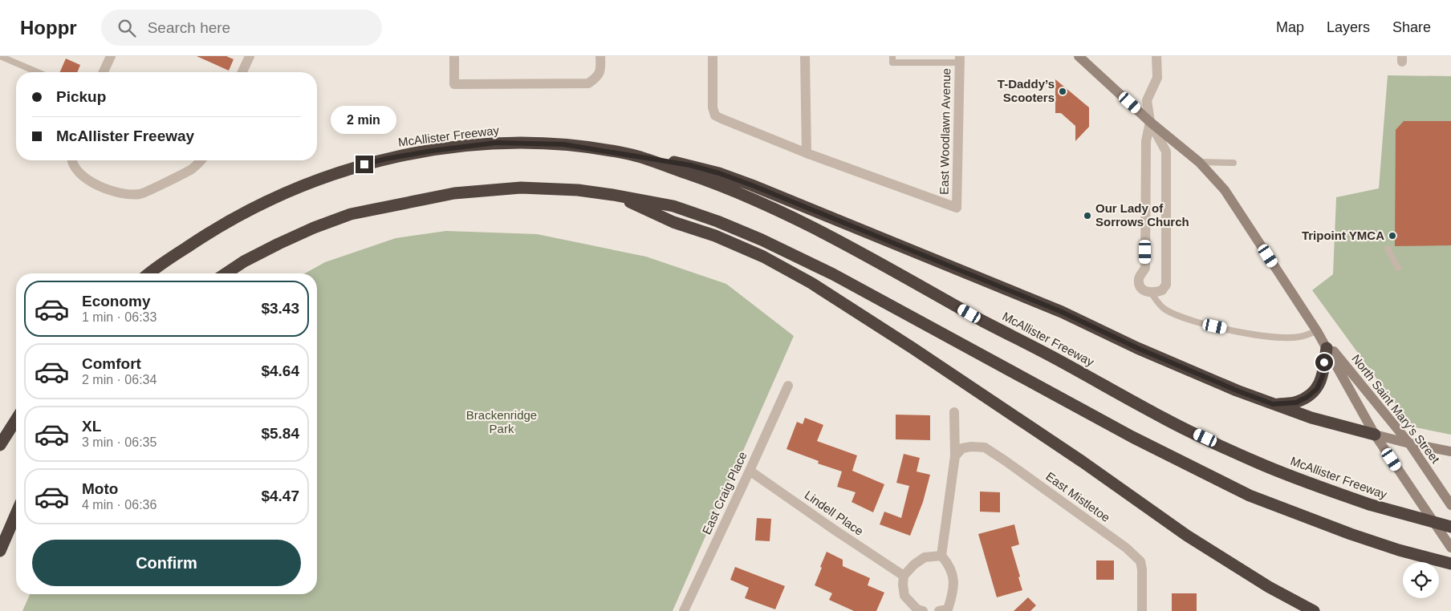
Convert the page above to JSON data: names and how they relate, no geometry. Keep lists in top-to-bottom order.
{
  "streets": {
    "highway": ["McAllister Freeway"],
    "main road": ["North Saint Mary's Street"],
    "street": [
      "East Woodlawn Avenue",
      "East Craig Place",
      "East Mistletoe",
      "Lindell Place"
    ]
  },
  "crossings": [
    ["East Craig Place", "Lindell Place"]
  ],
  "parks": ["Brackenridge Park"],
  "places": ["T-Daddy’s Scooters", "Our Lady of Sorrows Church", "Tripoint YMCA"],
  "page": {
    "header": "Hoppr",
    "search": "Search here",
    "nav": ["Map", "Layers", "Share"],
    "banner": ["Pickup", "McAllister Freeway"],
    "bubble": "2 min",
    "list": [
      {
        "name": "Economy",
        "note": "1 min · 06:33",
        "value": "$3.43"
      },
      {
        "name": "Comfort",
        "note": "2 min · 06:34",
        "value": "$4.64"
      },
      {
        "name": "XL",
        "note": "3 min · 06:35",
        "value": "$5.84"
      },
      {
        "name": "Moto",
        "note": "4 min · 06:36",
        "value": "$4.47"
      }
    ],
    "buttons": "Confirm"
  }
}
